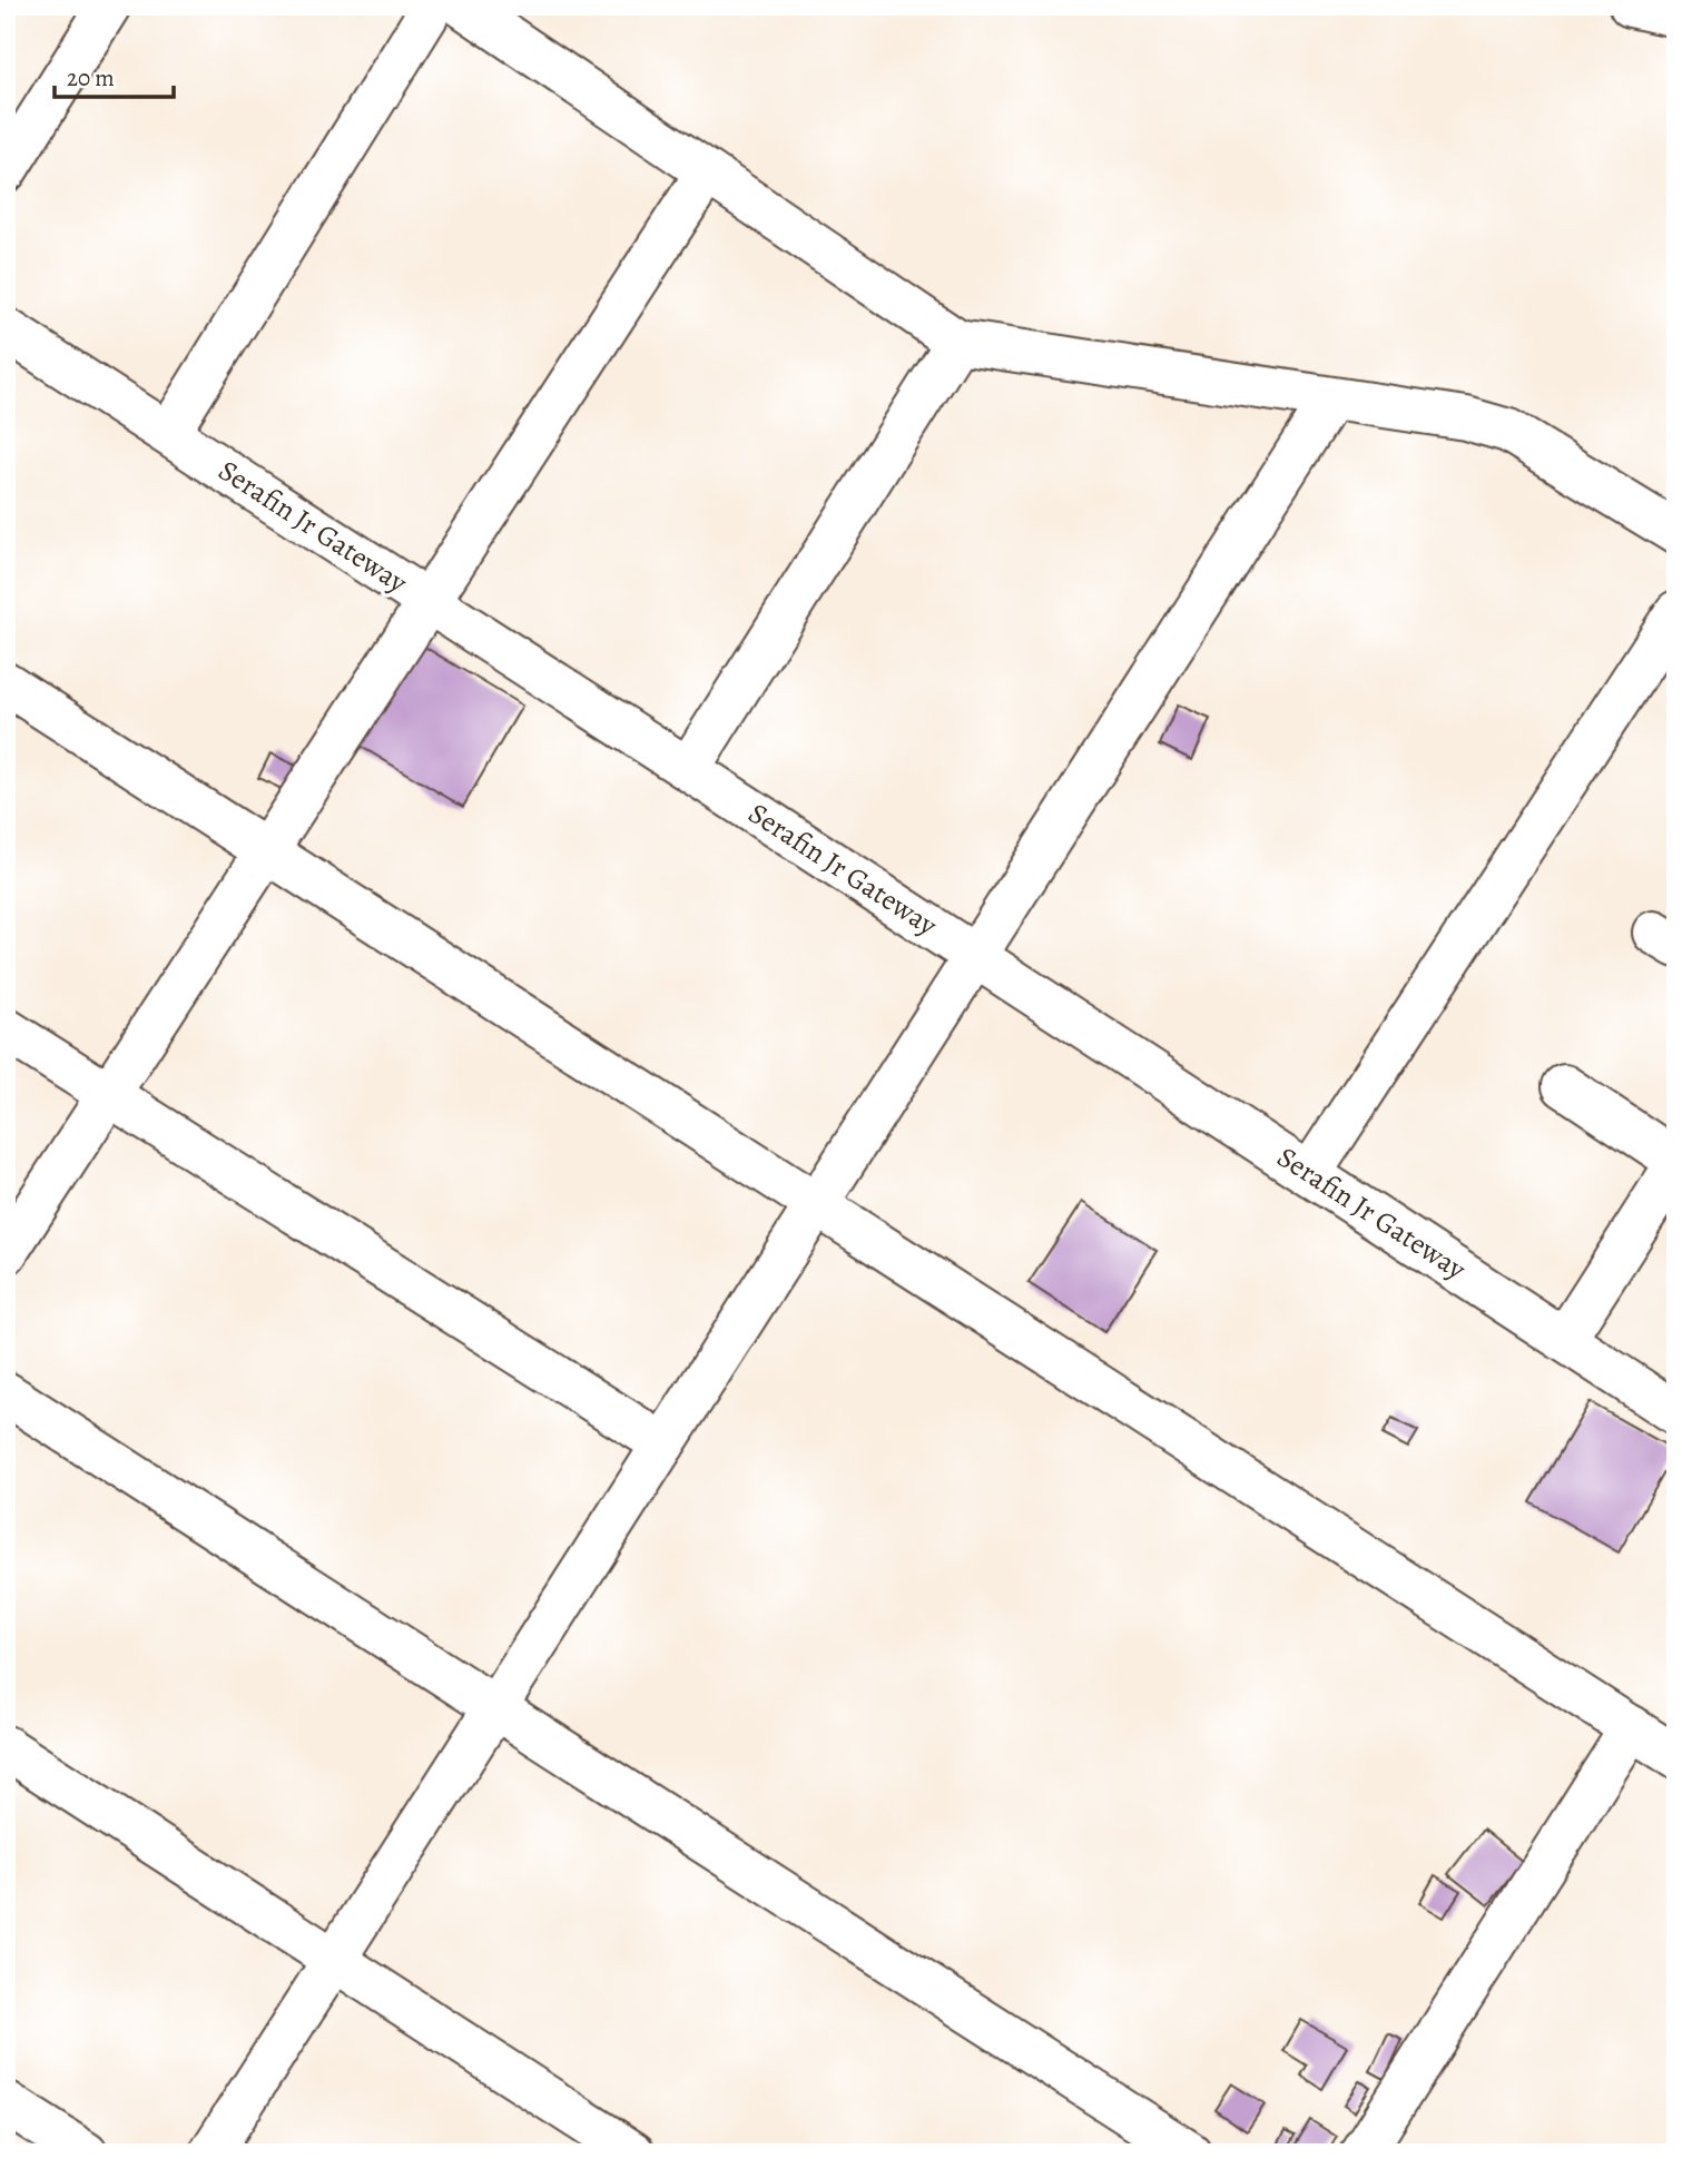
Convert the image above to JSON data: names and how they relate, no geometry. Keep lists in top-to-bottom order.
{
  "streets": {
    "street": ["Serafin Jr Gateway"]
  },
  "scale_bar": "20 m"
}
